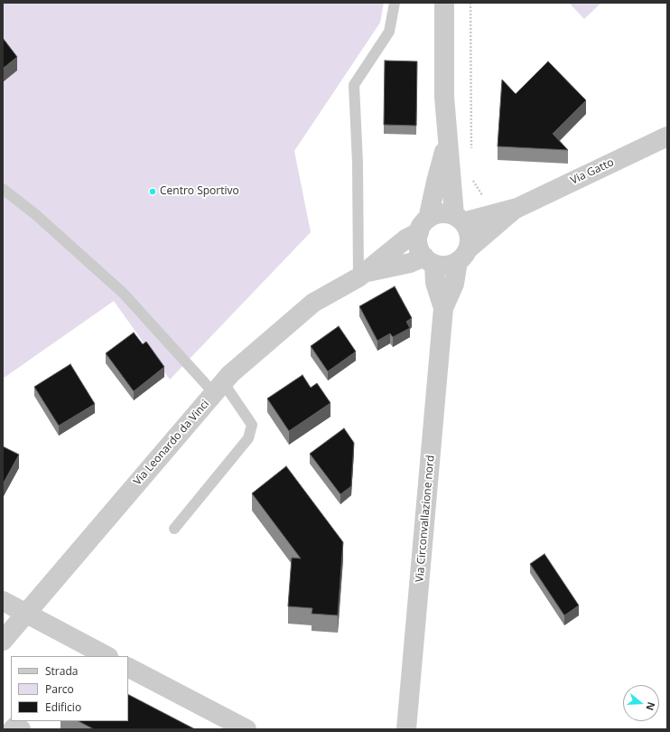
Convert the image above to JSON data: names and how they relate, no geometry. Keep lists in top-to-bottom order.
{
  "streets": {
    "street": ["Via Gatto", "Via Leonardo da Vinci", "Via Circonvallazione nord"]
  },
  "crossings": [
    ["Via Gatto", "Via Leonardo da Vinci"],
    ["Via Gatto", "Via Circonvallazione nord"],
    ["Via Leonardo da Vinci", "Via Circonvallazione nord"]
  ],
  "places": ["Centro Sportivo"],
  "legend": ["Strada", "Parco", "Edificio"],
  "north": "right"
}
